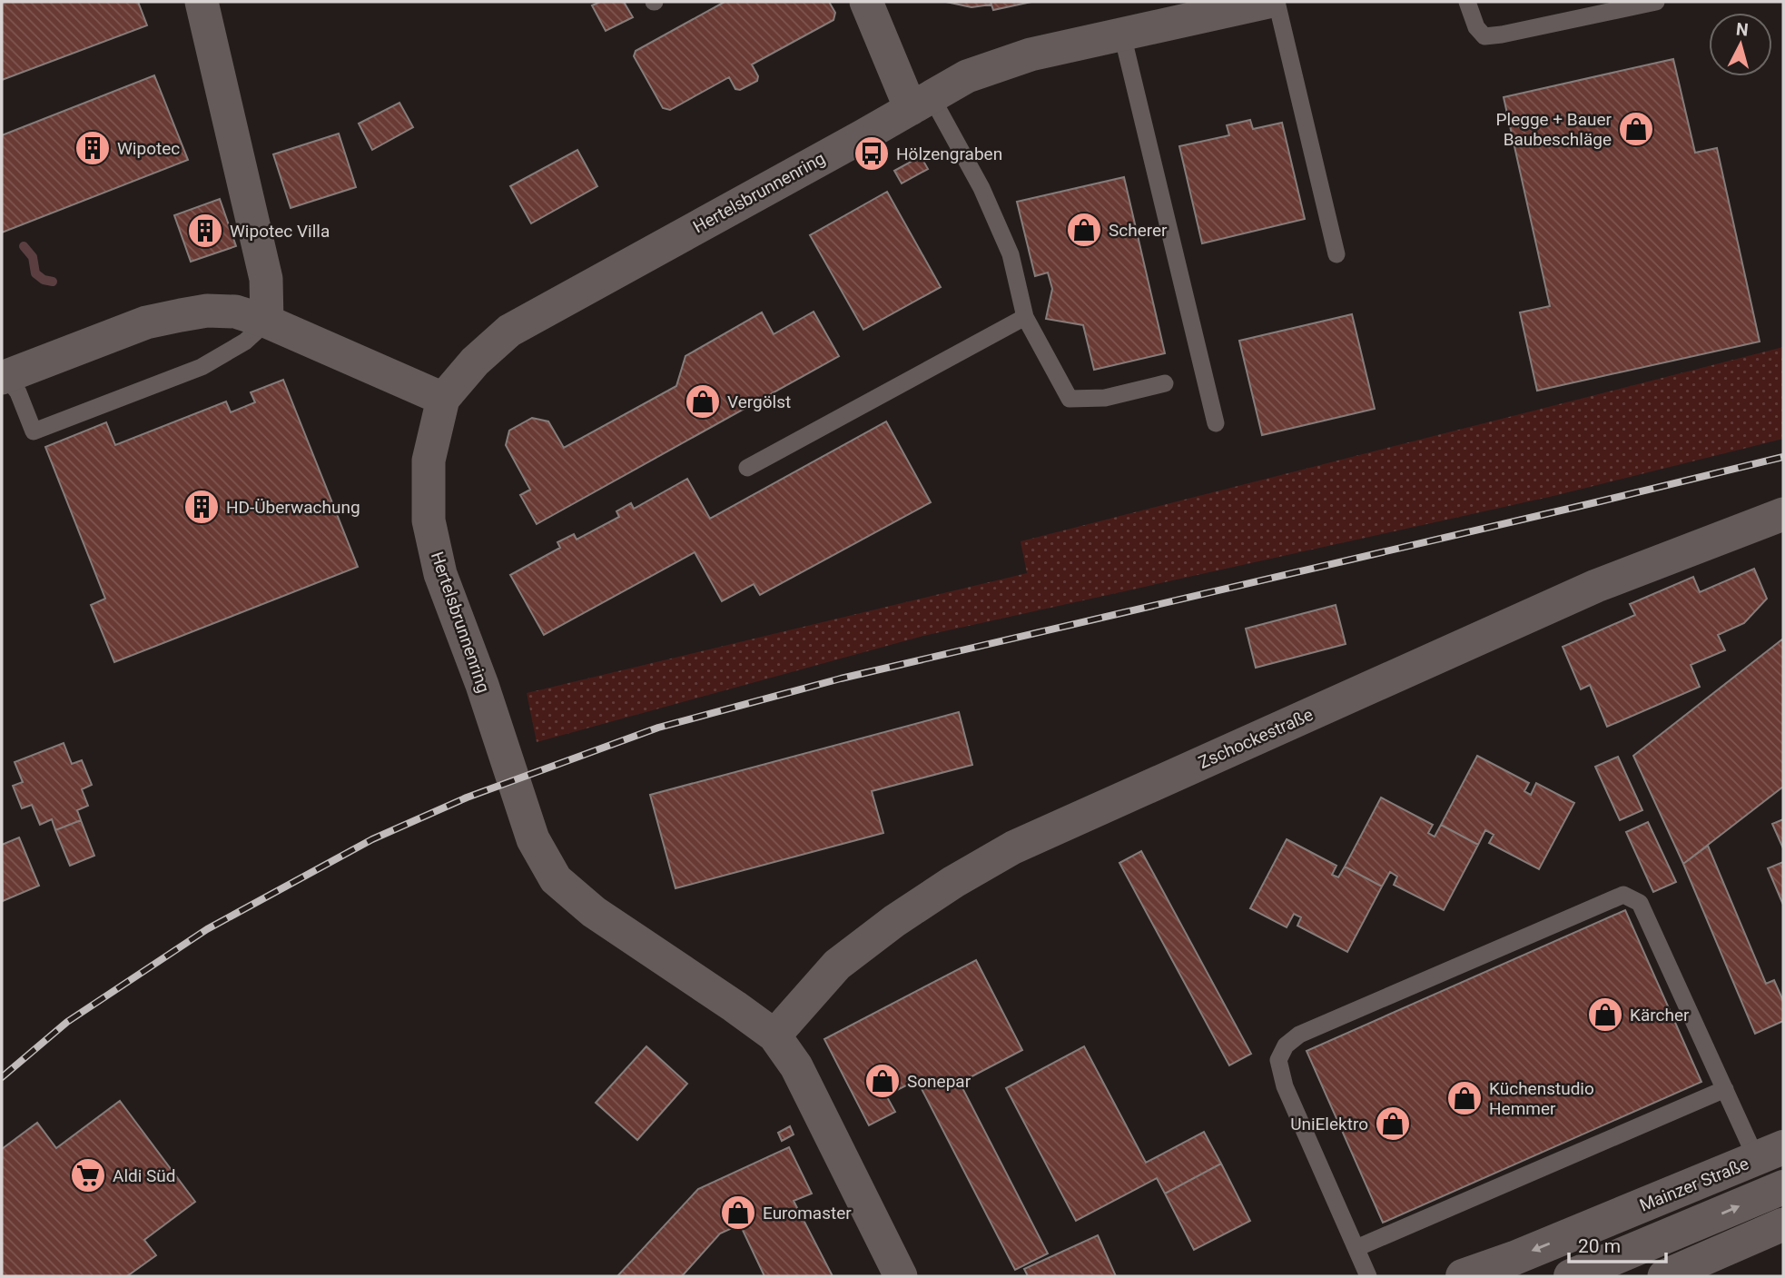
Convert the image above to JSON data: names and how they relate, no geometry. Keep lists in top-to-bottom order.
{
  "streets": {
    "main road": ["Mainzer Straße"],
    "street": ["Hertelsbrunnenring", "Zschockestraße"]
  },
  "crossings": [
    ["Hertelsbrunnenring", "Zschockestraße"]
  ],
  "places": {
    "shop": [
      "Plegge + Bauer Baubeschläge",
      "Scherer",
      "Vergölst",
      "Kärcher",
      "Sonepar",
      "Küchenstudio Hemmer",
      "UniElektro",
      "Euromaster"
    ],
    "building": ["Wipotec", "Wipotec Villa", "HD-Überwachung"],
    "bus stop": ["Hölzengraben"],
    "supermarket": ["Aldi Süd"]
  },
  "scale_bar": "20 m",
  "north": "top"
}
